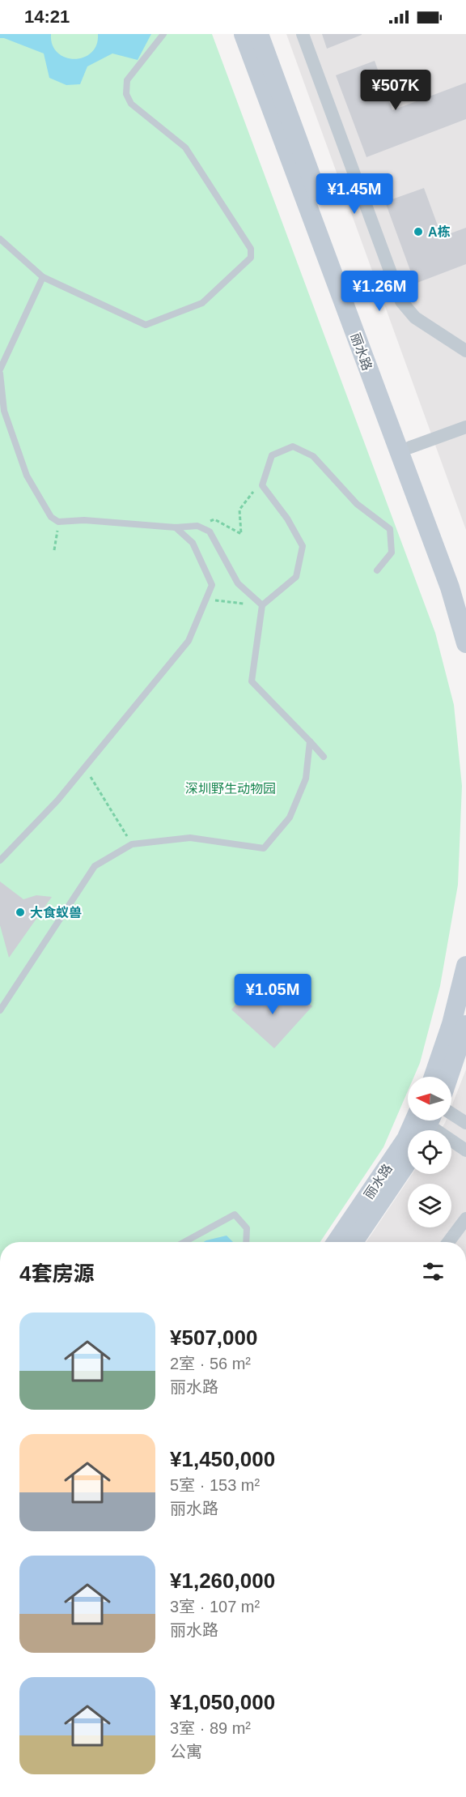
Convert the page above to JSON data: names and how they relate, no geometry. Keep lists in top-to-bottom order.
{
  "streets": {
    "main road": ["丽水路"]
  },
  "parks": ["深圳野生动物园"],
  "places": ["A栋", "大食蚁兽"],
  "north": "left",
  "page": {
    "status": "14:21",
    "price": [
      "¥507K",
      "¥1.45M",
      "¥1.26M",
      "¥1.05M"
    ],
    "heading": "4套房源",
    "list": [
      {
        "name": "¥507,000",
        "note": "2室 · 56 m² · 丽水路"
      },
      {
        "name": "¥1,450,000",
        "note": "5室 · 153 m² · 丽水路"
      },
      {
        "name": "¥1,260,000",
        "note": "3室 · 107 m² · 丽水路"
      },
      {
        "name": "¥1,050,000",
        "note": "3室 · 89 m² · 公寓"
      }
    ]
  }
}
